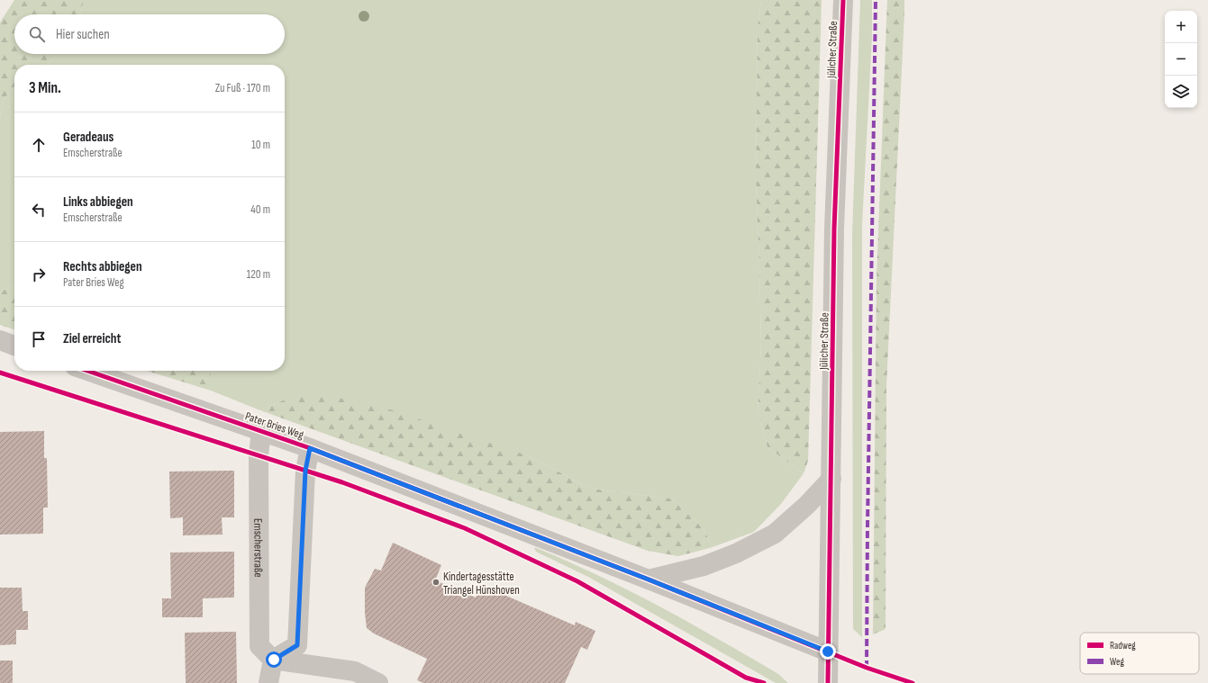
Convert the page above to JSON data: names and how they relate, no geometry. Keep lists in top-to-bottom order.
{
  "streets": {
    "street": ["Jülicher Straße", "Pater Bries Weg", "Emscherstraße"]
  },
  "crossings": [
    ["Jülicher Straße", "Pater Bries Weg"],
    ["Pater Bries Weg", "Emscherstraße"]
  ],
  "places": ["Kindertagesstätte Triangel Hünshoven"],
  "legend": ["Radweg", "Weg"],
  "page": {
    "map_buttons": ["+", "−"],
    "search": "Hier suchen",
    "heading": ["3 Min.", "Zu Fuß · 170 m"],
    "list": [
      ["Geradeaus", "Emscherstraße", "10 m"],
      ["Links abbiegen", "Emscherstraße", "40 m"],
      ["Rechts abbiegen", "Pater Bries Weg", "120 m"],
      "Ziel erreicht"
    ]
  }
}
